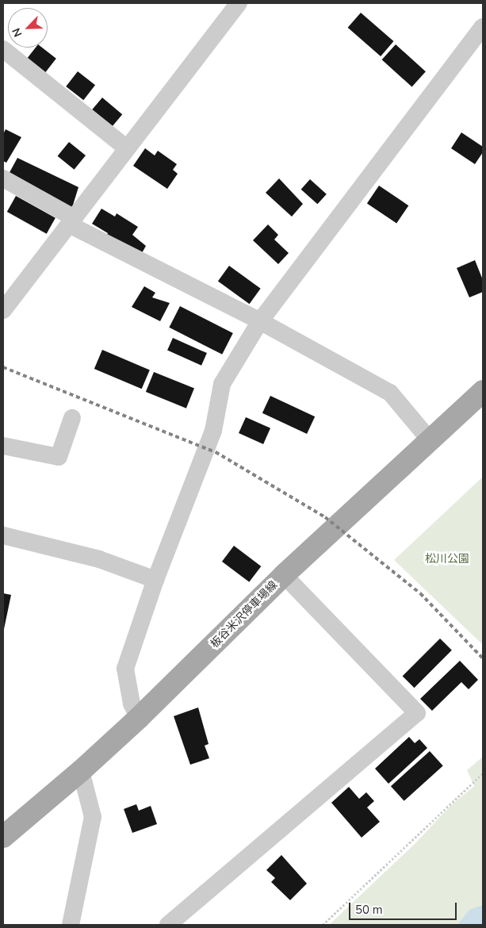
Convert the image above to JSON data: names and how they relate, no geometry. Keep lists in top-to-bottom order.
{
  "streets": {
    "main road": ["板谷米沢停車場線"]
  },
  "parks": ["松川公園"],
  "scale_bar": "50 m",
  "north": "bottom left"
}
